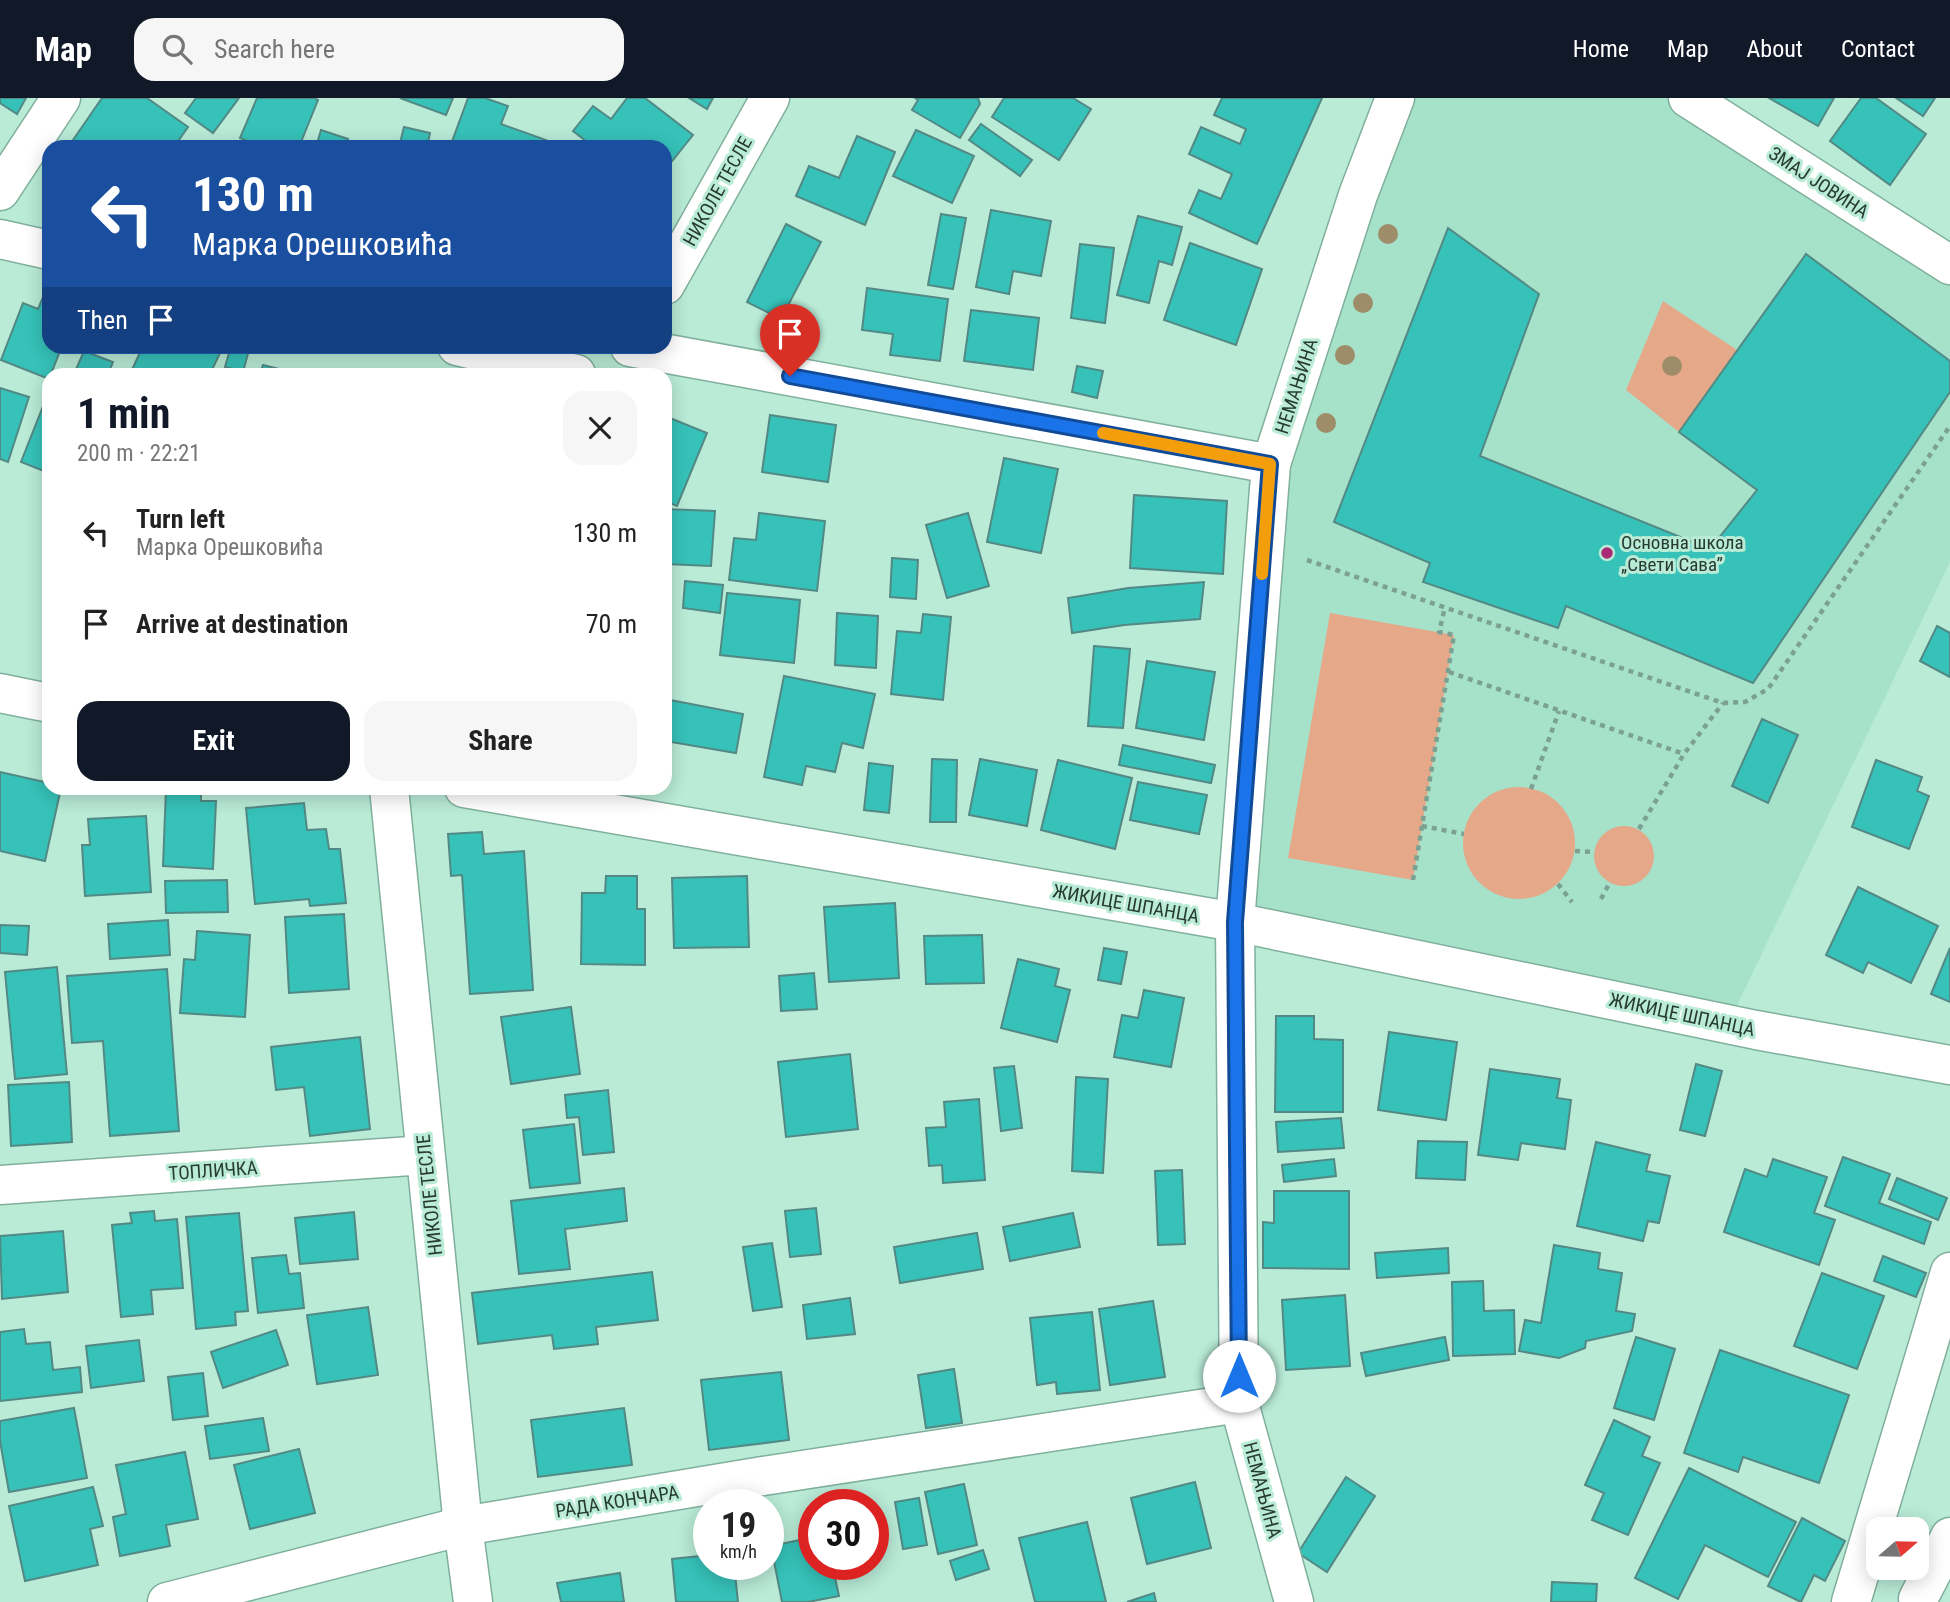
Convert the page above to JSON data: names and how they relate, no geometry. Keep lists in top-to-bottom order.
{
  "streets": {
    "street": [
      "ЗМАЈ ЈОВИНА",
      "НИКОЛЕ ТЕСЛЕ",
      "НЕМАЊИНА",
      "ЖИКИЦЕ ШПАНЦА",
      "ТОПЛИЧКА",
      "РАДА КОНЧАРА"
    ]
  },
  "crossings": [
    ["НИКОЛЕ ТЕСЛЕ", "ТОПЛИЧКА"],
    ["НИКОЛЕ ТЕСЛЕ", "РАДА КОНЧАРА"],
    ["НЕМАЊИНА", "ЖИКИЦЕ ШПАНЦА"],
    ["НЕМАЊИНА", "РАДА КОНЧАРА"]
  ],
  "places": ["Основна школа „Свети Сава”"],
  "north": "right",
  "page": {
    "header": "Map",
    "search": "Search here",
    "nav": [
      "Home",
      "Map",
      "About",
      "Contact"
    ],
    "turn": ["130 m", "Марка Орешковића"],
    "then": "Then",
    "heading": ["1 min", "200 m · 22:21"],
    "list": [
      {
        "name": "Turn left",
        "note": "Марка Орешковића",
        "value": "130 m"
      },
      {
        "name": "Arrive at destination",
        "value": "70 m"
      }
    ],
    "buttons": ["Exit", "Share"],
    "speed": "19 km/h",
    "limit": "30"
  }
}
